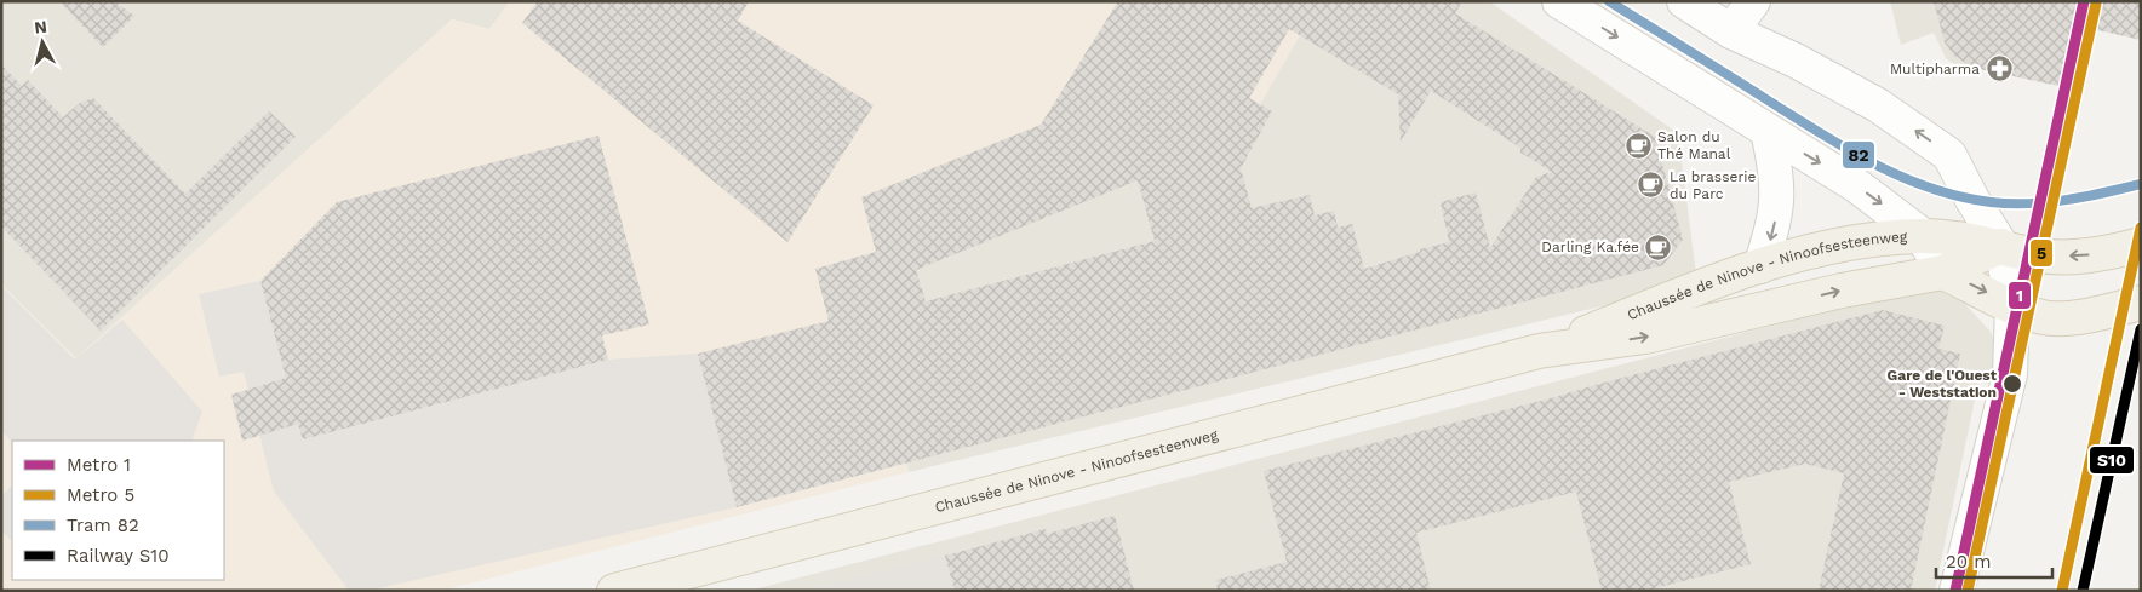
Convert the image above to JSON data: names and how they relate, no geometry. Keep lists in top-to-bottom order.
{
  "streets": {
    "main road": ["Chaussée de Ninove - Ninoofsesteenweg"]
  },
  "places": {
    "pharmacy": ["Multipharma"],
    "cafe": ["Salon du Thé Manal", "La brasserie du Parc", "Darling Ka.fée"],
    "other": ["Gare de l'Ouest - Weststation"]
  },
  "lines": [
    "metro line 1",
    "tram line 82",
    "metro line 5",
    "rail line S10"
  ],
  "legend": [
    "Metro 1",
    "Metro 5",
    "Tram 82",
    "Railway S10"
  ],
  "scale_bar": "20 m",
  "north": "top"
}
